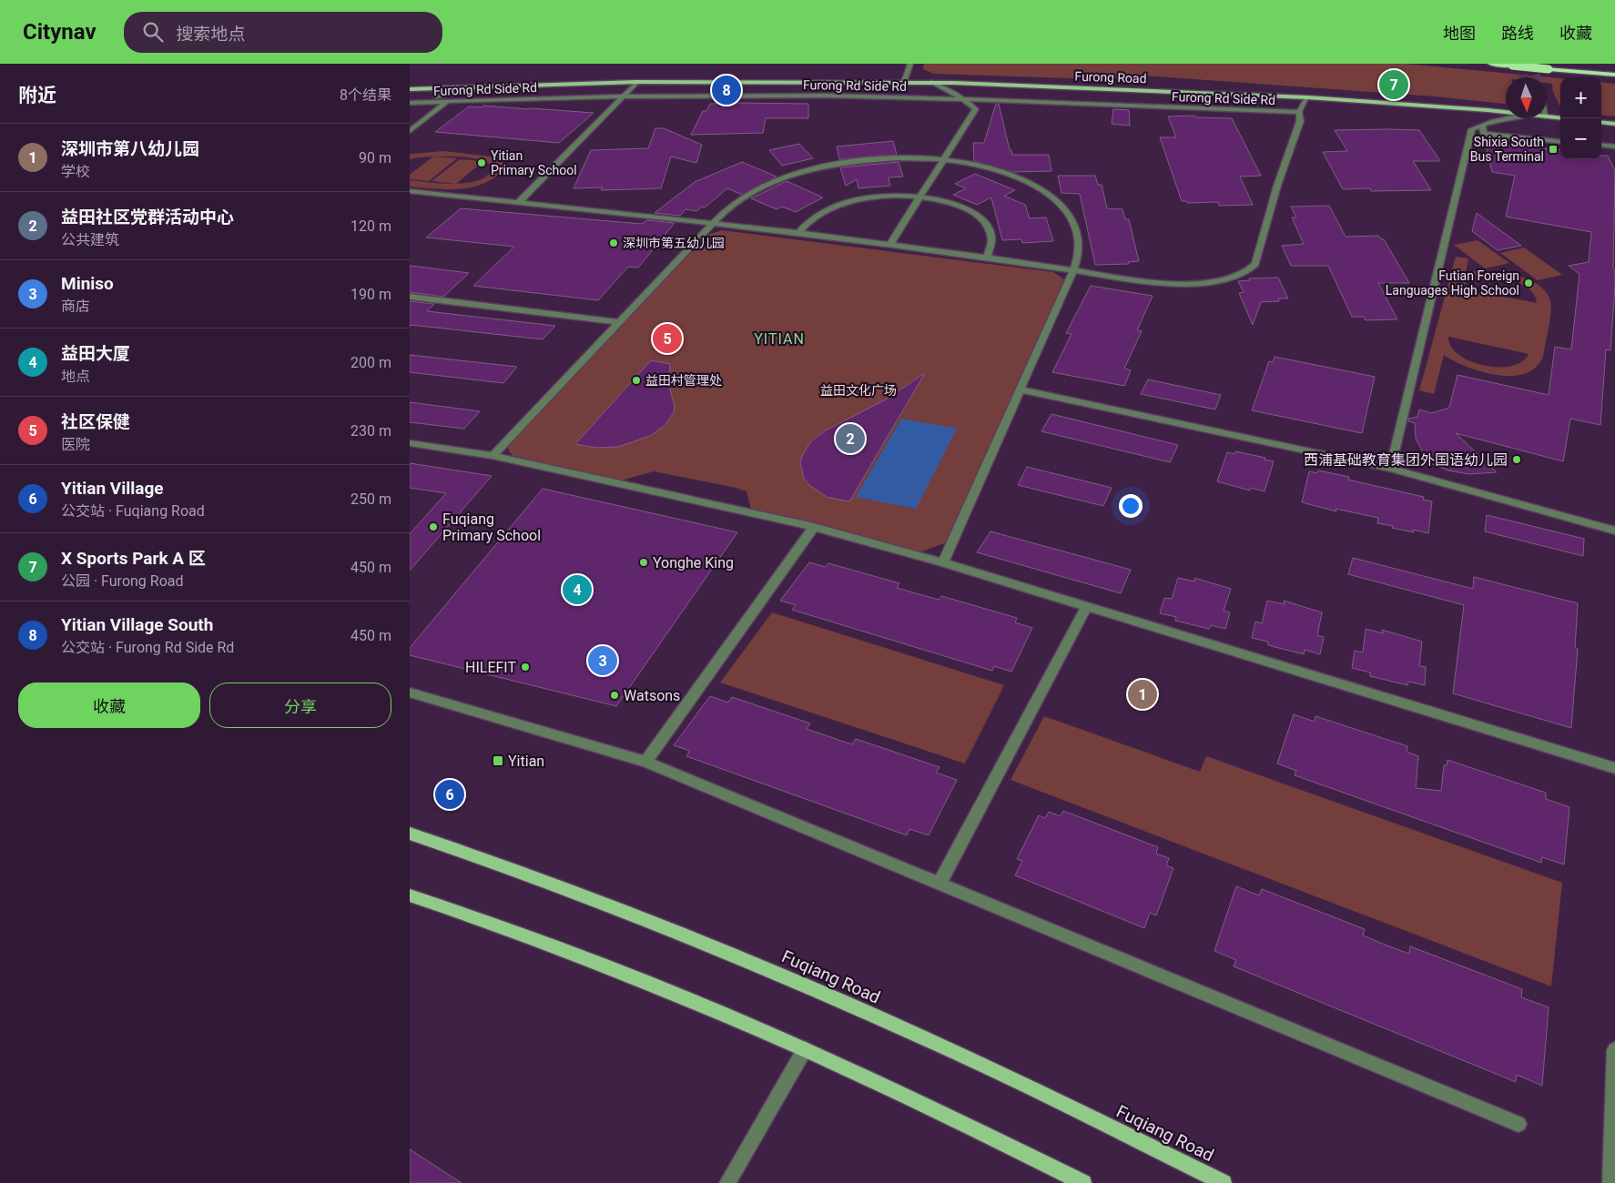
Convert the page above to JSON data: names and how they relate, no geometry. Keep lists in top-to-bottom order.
{
  "streets": {
    "main road": ["Furong Road", "Fuqiang Road"],
    "street": ["Furong Rd Side Rd"]
  },
  "districts": ["YITIAN"],
  "parks": ["益田文化广场"],
  "places": {
    "transit": ["Shixia South Bus Terminal", "Yitian"],
    "other": [
      "Yitian Primary School",
      "深圳市第五幼儿园",
      "Futian Foreign Languages High School",
      "益田村管理处",
      "西浦基础教育集团外国语幼儿园",
      "Fuqiang Primary School",
      "Yonghe King",
      "HILEFIT",
      "Watsons"
    ]
  },
  "north": "bottom",
  "page": {
    "header": "Citynav",
    "search": "搜索地点",
    "nav": ["地图", "路线", "收藏"],
    "heading": ["附近", "8个结果"],
    "pins": [
      "7",
      "8",
      "5",
      "2",
      "4",
      "3",
      "1",
      "6"
    ],
    "map_buttons": ["+", "−"],
    "list": [
      {
        "mark": "1",
        "name": "深圳市第八幼儿园",
        "note": "学校",
        "value": "90 m"
      },
      {
        "mark": "2",
        "name": "益田社区党群活动中心",
        "note": "公共建筑",
        "value": "120 m"
      },
      {
        "mark": "3",
        "name": "Miniso",
        "note": "商店",
        "value": "190 m"
      },
      {
        "mark": "4",
        "name": "益田大厦",
        "note": "地点",
        "value": "200 m"
      },
      {
        "mark": "5",
        "name": "社区保健",
        "note": "医院",
        "value": "230 m"
      },
      {
        "mark": "6",
        "name": "Yitian Village",
        "note": "公交站 · Fuqiang Road",
        "value": "250 m"
      },
      {
        "mark": "7",
        "name": "X Sports Park A 区",
        "note": "公园 · Furong Road",
        "value": "450 m"
      },
      {
        "mark": "8",
        "name": "Yitian Village South",
        "note": "公交站 · Furong Rd Side Rd",
        "value": "450 m"
      }
    ],
    "buttons": ["收藏", "分享"]
  }
}
